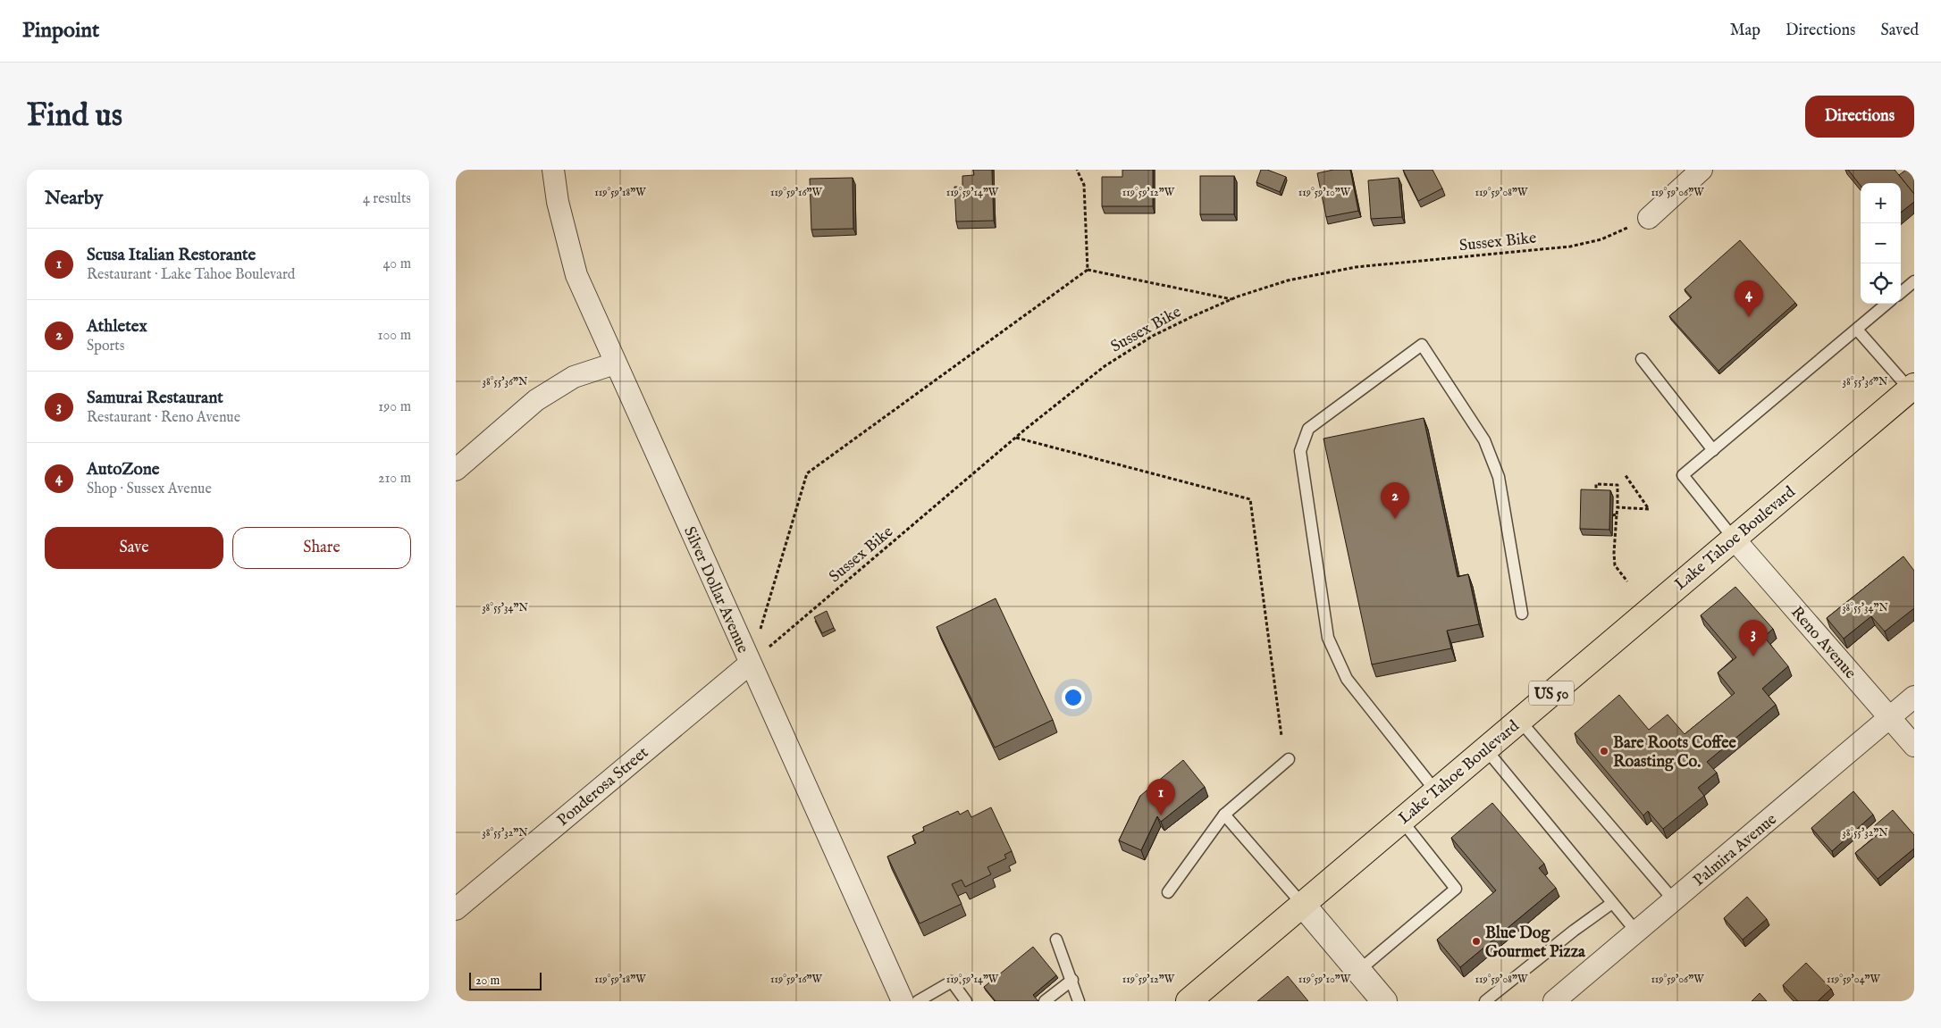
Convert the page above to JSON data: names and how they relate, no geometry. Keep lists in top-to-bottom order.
{
  "streets": {
    "highway": ["Lake Tahoe Boulevard", "US 50"],
    "street": [
      "Silver Dollar Avenue",
      "Reno Avenue",
      "Ponderosa Street",
      "Palmira Avenue"
    ],
    "path": ["Sussex Bike"]
  },
  "crossings": [
    ["Sussex Bike", "Silver Dollar Avenue"],
    ["Sussex Bike", "Ponderosa Street"],
    ["Lake Tahoe Boulevard", "Reno Avenue"],
    ["Silver Dollar Avenue", "Ponderosa Street"],
    ["Reno Avenue", "Palmira Avenue"]
  ],
  "places": ["Bare Roots Coffee Roasting Co.", "Blue Dog Gourmet Pizza"],
  "scale_bar": "20 m",
  "page": {
    "header": "Pinpoint",
    "nav": ["Map", "Directions", "Saved"],
    "buttons": [
      "Directions",
      ["Save", "Share"]
    ],
    "title": "Find us",
    "heading": ["Nearby", "4 results"],
    "map_buttons": ["+", "−"],
    "list": [
      {
        "mark": "1",
        "name": "Scusa Italian Restorante",
        "note": "Restaurant · Lake Tahoe Boulevard",
        "value": "40 m"
      },
      {
        "mark": "2",
        "name": "Athletex",
        "note": "Sports",
        "value": "100 m"
      },
      {
        "mark": "3",
        "name": "Samurai Restaurant",
        "note": "Restaurant · Reno Avenue",
        "value": "190 m"
      },
      {
        "mark": "4",
        "name": "AutoZone",
        "note": "Shop · Sussex Avenue",
        "value": "210 m"
      }
    ],
    "pins": [
      "4",
      "2",
      "3",
      "1"
    ],
    "scale": "20 m"
  },
  "coordinates": [
    "119°59'18\"W",
    "119°59'16\"W",
    "119°59'14\"W",
    "119°59'12\"W",
    "119°59'10\"W",
    "119°59'08\"W",
    "119°59'06\"W",
    "38°55'36\"N",
    "38°55'34\"N",
    "38°55'32\"N",
    "119°59'04\"W"
  ]
}
